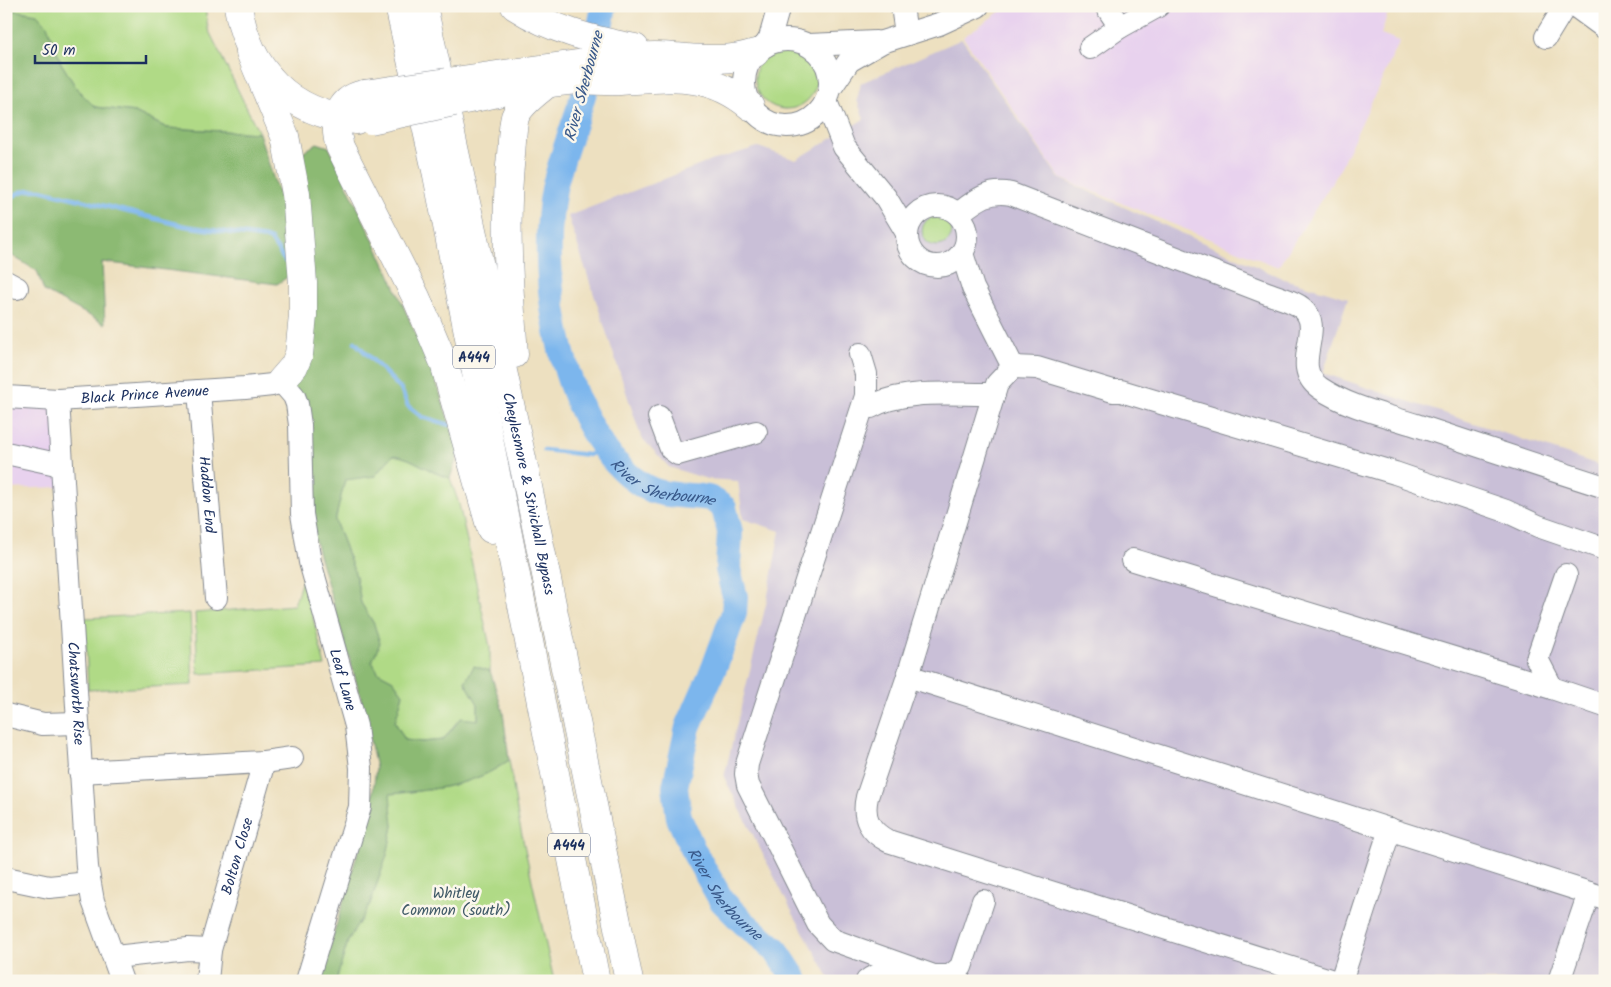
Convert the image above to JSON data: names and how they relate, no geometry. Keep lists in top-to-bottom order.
{
  "streets": {
    "highway": ["A444", "Cheylesmore & Stivichall Bypass"],
    "street": [
      "Black Prince Avenue",
      "Haddon End",
      "Leaf Lane",
      "Chatsworth Rise",
      "Bolton Close"
    ]
  },
  "crossings": [
    ["Black Prince Avenue", "Haddon End"],
    ["Black Prince Avenue", "Leaf Lane"],
    ["Black Prince Avenue", "Chatsworth Rise"]
  ],
  "water": ["River Sherbourne"],
  "parks": ["Whitley Common (south)"],
  "scale_bar": "50 m"
}
